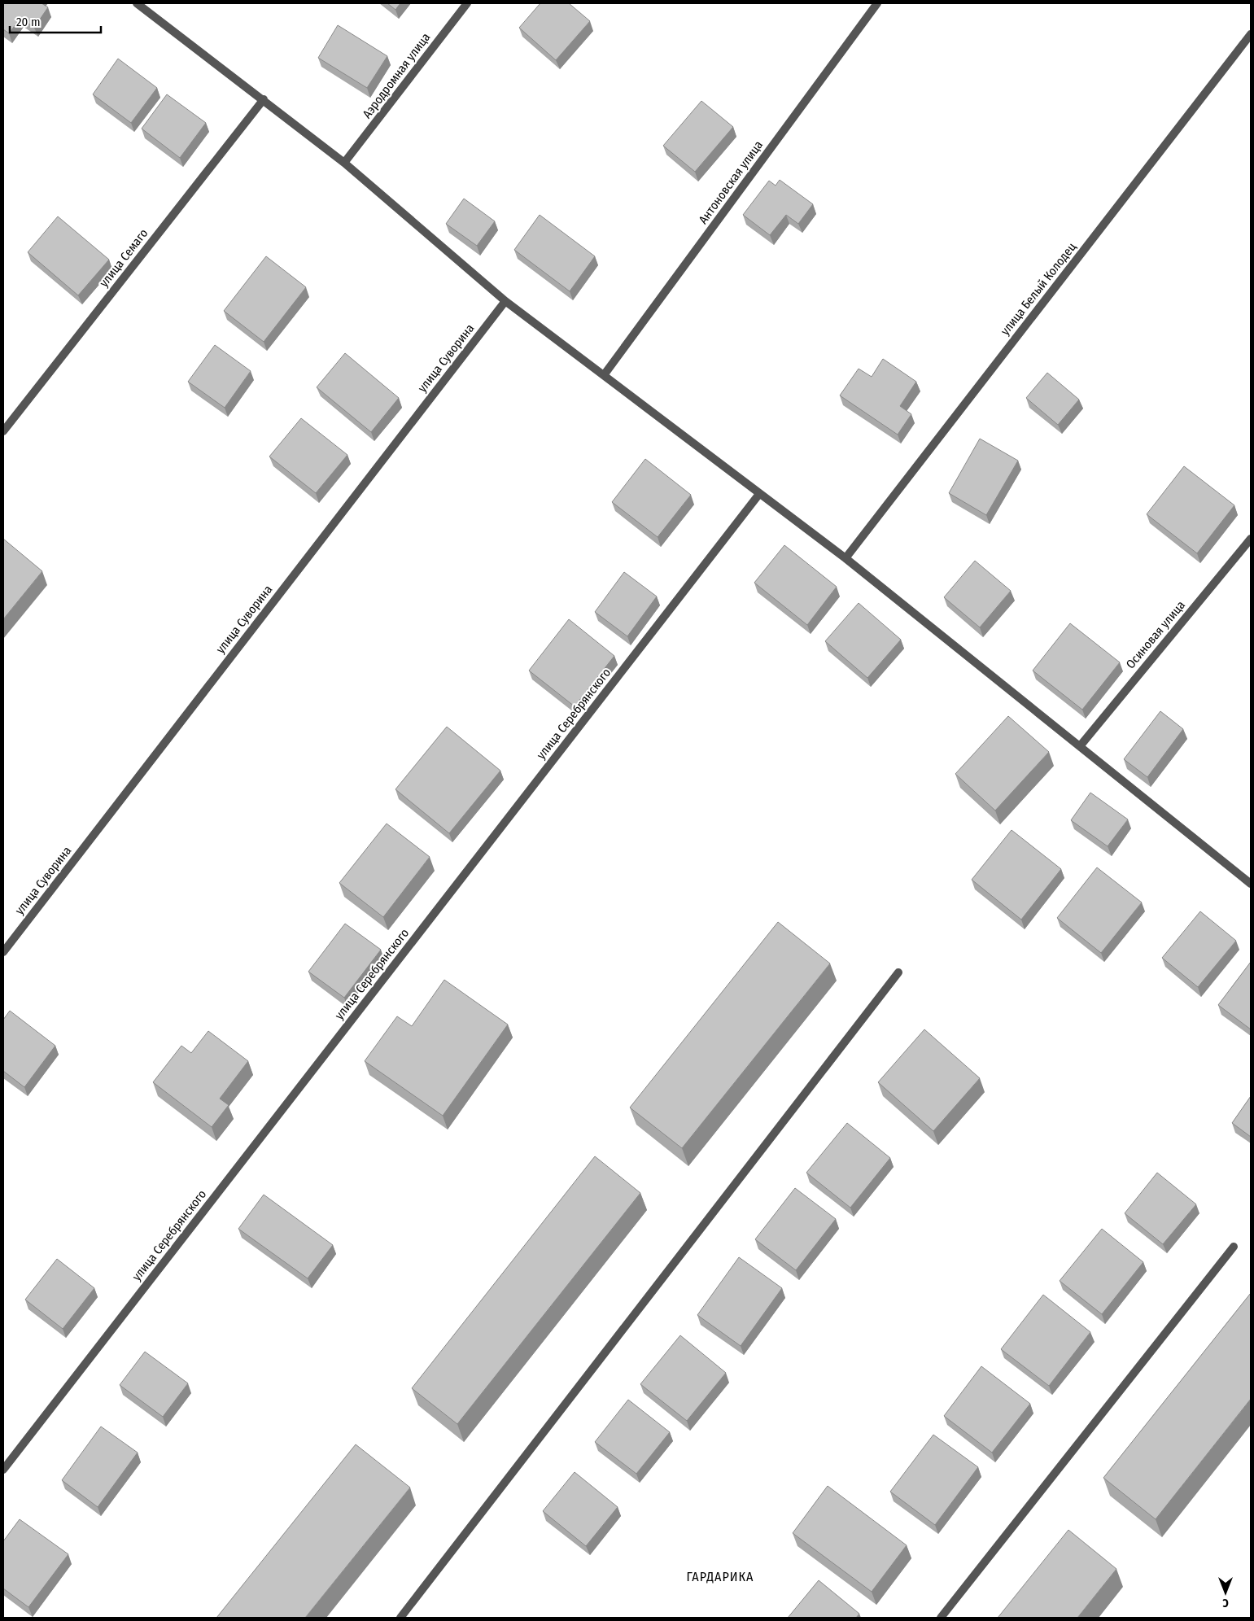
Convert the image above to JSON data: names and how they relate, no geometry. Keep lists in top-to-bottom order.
{
  "streets": {
    "street": [
      "Аэродромная улица",
      "Антоновская улица",
      "улица Семаго",
      "улица Белый Колодец",
      "улица Суворина",
      "Осиновая улица",
      "улица Серебрянского"
    ]
  },
  "districts": ["ГАРДАРИКА"],
  "scale_bar": "20 m",
  "north": "bottom"
}
